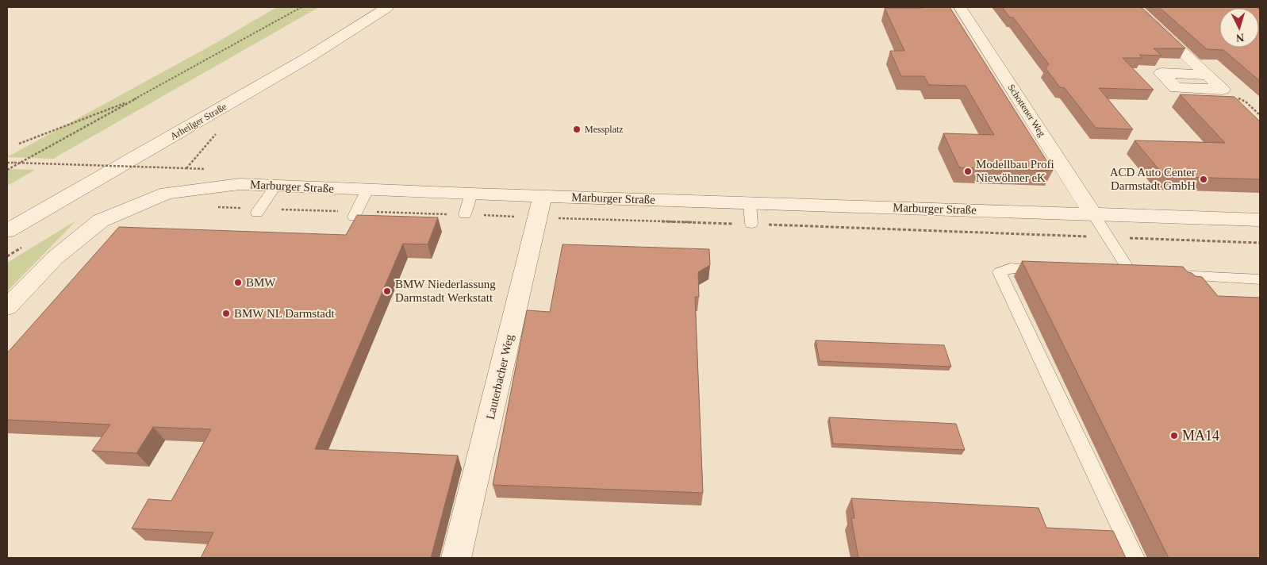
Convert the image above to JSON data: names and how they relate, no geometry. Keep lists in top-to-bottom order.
{
  "streets": {
    "street": [
      "Schottener Weg",
      "Arheilger Straße",
      "Marburger Straße",
      "Lauterbacher Weg"
    ]
  },
  "crossings": [
    ["Schottener Weg", "Marburger Straße"],
    ["Marburger Straße", "Lauterbacher Weg"]
  ],
  "places": [
    "Messplatz",
    "Modellbau Profi Niewöhner eK",
    "ACD Auto Center Darmstadt GmbH",
    "BMW",
    "BMW Niederlassung Darmstadt Werkstatt",
    "BMW NL Darmstadt",
    "MA14"
  ],
  "north": "bottom"
}
